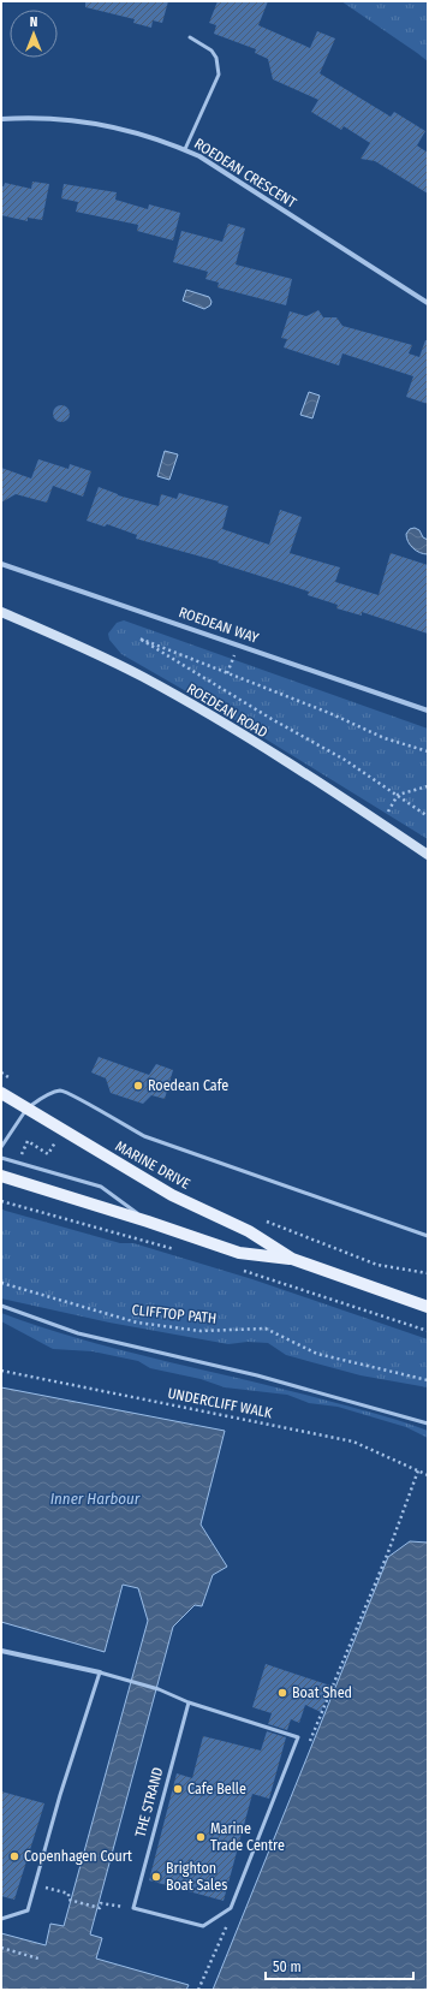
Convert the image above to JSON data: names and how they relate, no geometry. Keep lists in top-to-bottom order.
{
  "streets": {
    "main road": ["ROEDEAN ROAD", "MARINE DRIVE"],
    "street": ["ROEDEAN CRESCENT", "ROEDEAN WAY"],
    "lane": ["THE STRAND"],
    "path": ["CLIFFTOP PATH", "UNDERCLIFF WALK"]
  },
  "water": ["Inner Harbour"],
  "places": [
    "Roedean Cafe",
    "Boat Shed",
    "Cafe Belle",
    "Marine Trade Centre",
    "Copenhagen Court",
    "Brighton Boat Sales"
  ],
  "scale_bar": "50 m",
  "north": "top"
}
